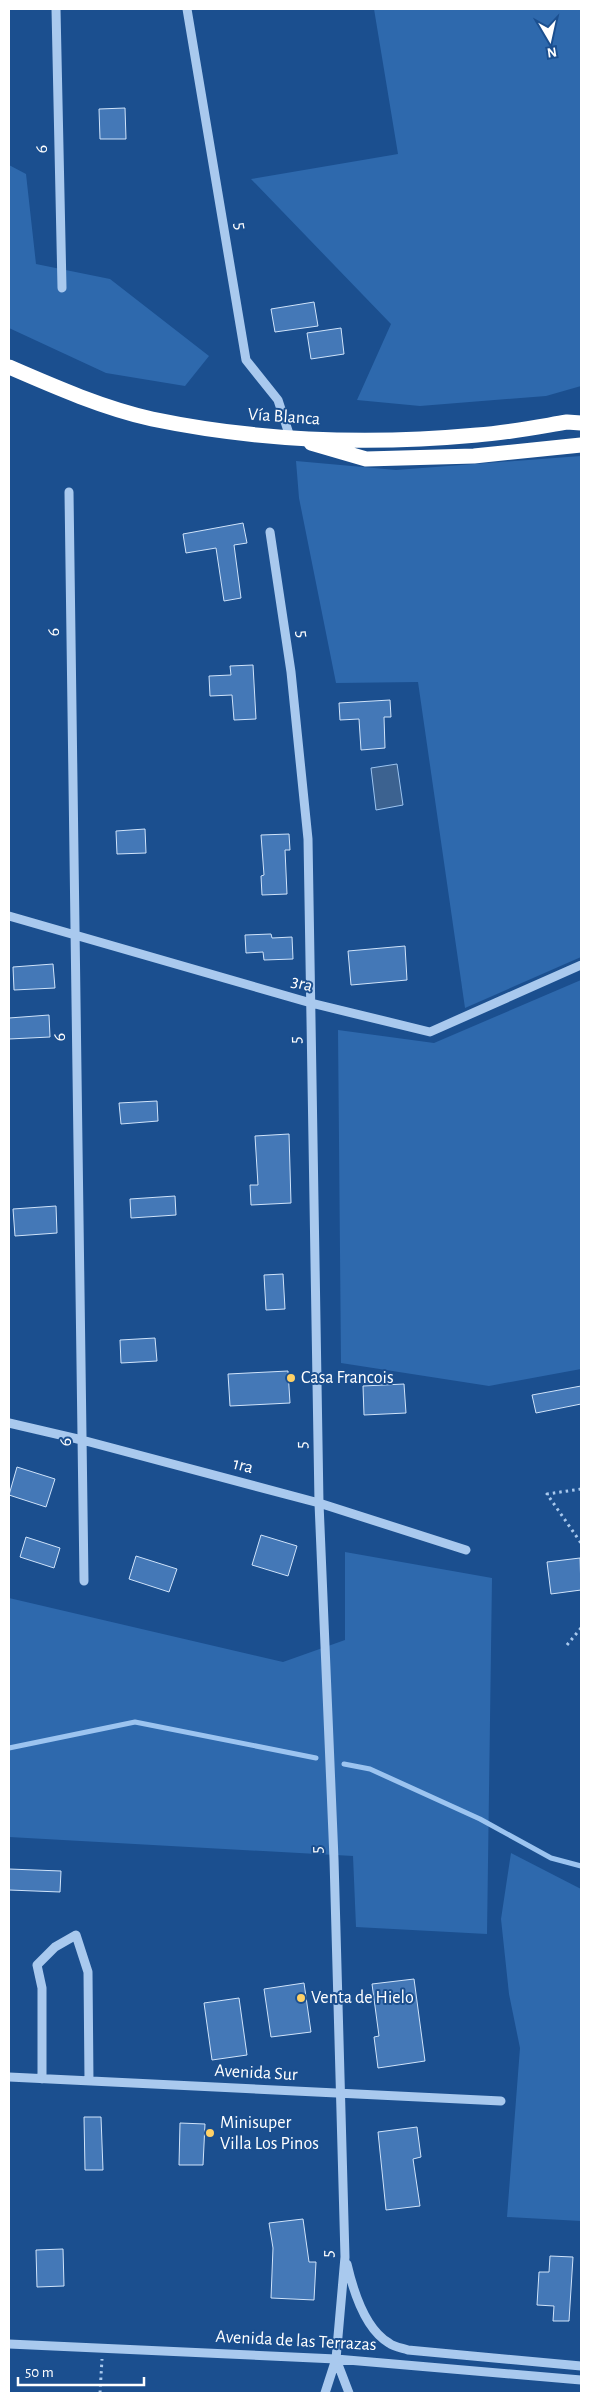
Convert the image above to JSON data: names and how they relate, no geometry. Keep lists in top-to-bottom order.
{
  "streets": {
    "highway": ["Vía Blanca"],
    "street": [
      "6",
      "5",
      "3ra",
      "1ra",
      "Avenida Sur",
      "Avenida de las Terrazas"
    ]
  },
  "crossings": [
    ["6", "3ra"],
    ["6", "1ra"],
    ["5", "Vía Blanca"],
    ["5", "3ra"],
    ["5", "1ra"],
    ["5", "Avenida Sur"],
    ["5", "Avenida de las Terrazas"]
  ],
  "places": ["Casa Francois", "Venta de Hielo", "Minisuper Villa Los Pinos"],
  "scale_bar": "50 m",
  "north": "bottom"
}
